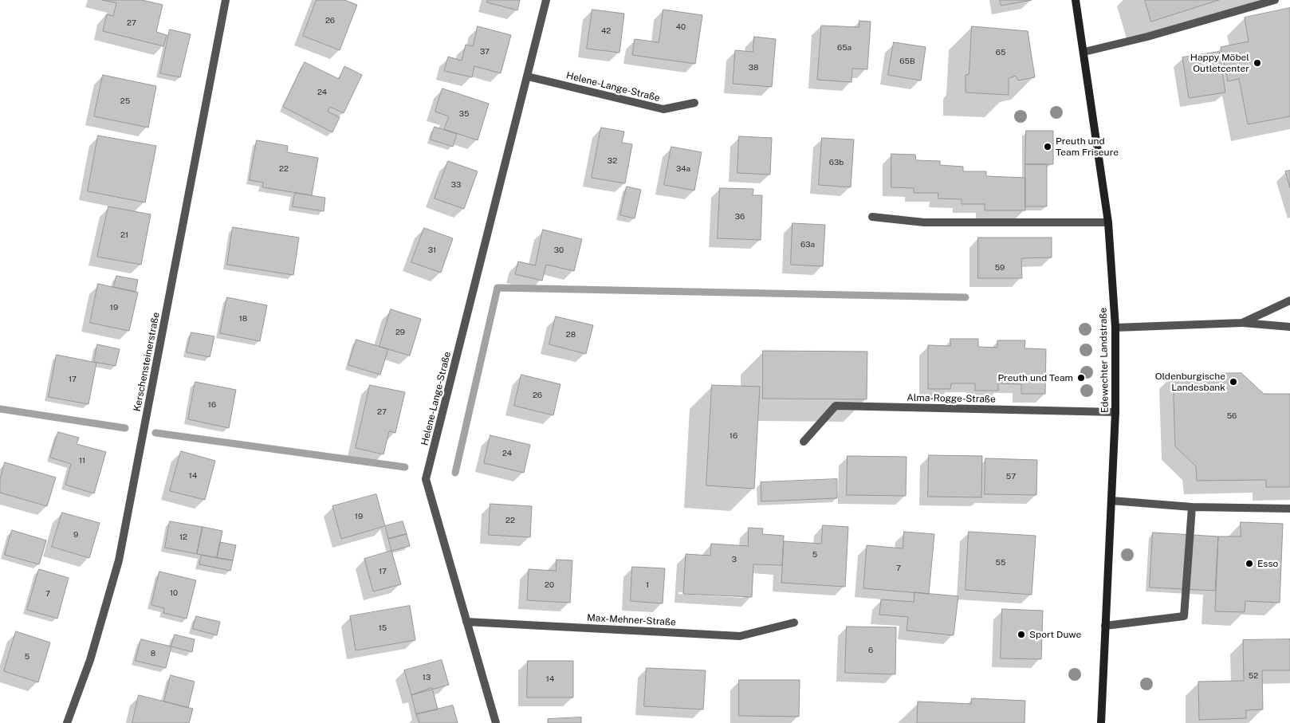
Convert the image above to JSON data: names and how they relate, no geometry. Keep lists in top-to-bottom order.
{
  "streets": {
    "main road": ["Edewechter Landstraße"],
    "street": [
      "Helene-Lange-Straße",
      "Kerschensteinerstraße",
      "Alma-Rogge-Straße",
      "Max-Mehner-Straße"
    ]
  },
  "crossings": [
    ["Helene-Lange-Straße", "Max-Mehner-Straße"],
    ["Edewechter Landstraße", "Alma-Rogge-Straße"]
  ],
  "places": [
    "Happy Möbel Outletcenter",
    "Preuth und Team Friseure",
    "Preuth und Team",
    "Oldenburgische Landesbank",
    "Esso",
    "Sport Duwe"
  ],
  "house_numbers": [
    "26",
    "27",
    "40",
    "42",
    "65a",
    "37",
    "65",
    "65B",
    "38",
    "24",
    "25",
    "35",
    "32",
    "63b",
    "22",
    "34a",
    "33",
    "36",
    "21",
    "63a",
    "31",
    "30",
    "59",
    "19",
    "18",
    "29",
    "28",
    "17",
    "26",
    "16",
    "27",
    "56",
    "16",
    "24",
    "11",
    "14",
    "57",
    "19",
    "22",
    "9",
    "12",
    "5",
    "3",
    "55",
    "7",
    "17",
    "20",
    "1",
    "10",
    "7",
    "15",
    "6",
    "8",
    "5",
    "52",
    "13",
    "14"
  ]
}
